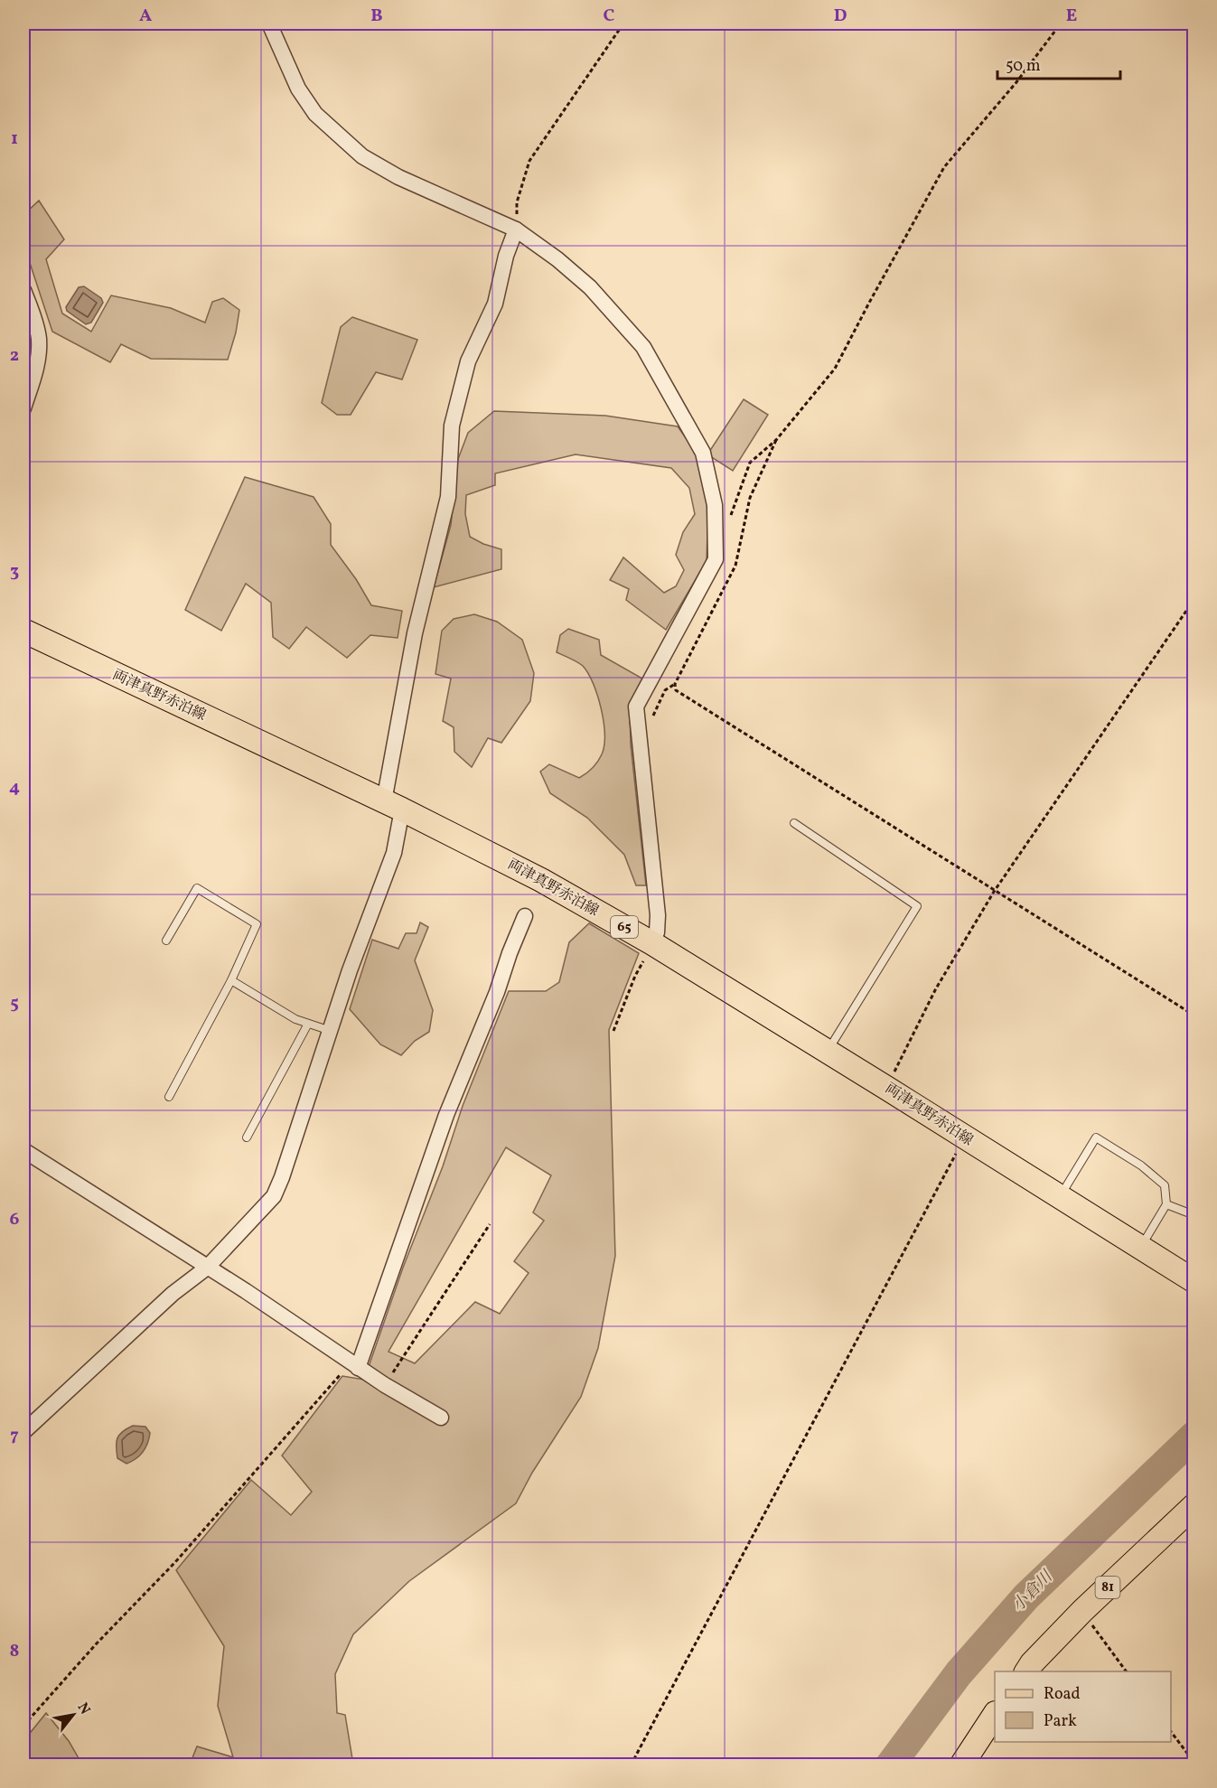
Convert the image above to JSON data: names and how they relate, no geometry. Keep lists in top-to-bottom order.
{
  "streets": {
    "main road": ["両津真野赤泊線", "65", "81"]
  },
  "water": ["小倉川"],
  "legend": ["Road", "Park"],
  "scale_bar": "50 m",
  "north": "top right",
  "grid": {
    "columns": [
      "A",
      "B",
      "C",
      "D",
      "E"
    ],
    "rows": [
      "1",
      "2",
      "3",
      "4",
      "5",
      "6",
      "7",
      "8"
    ]
  }
}
